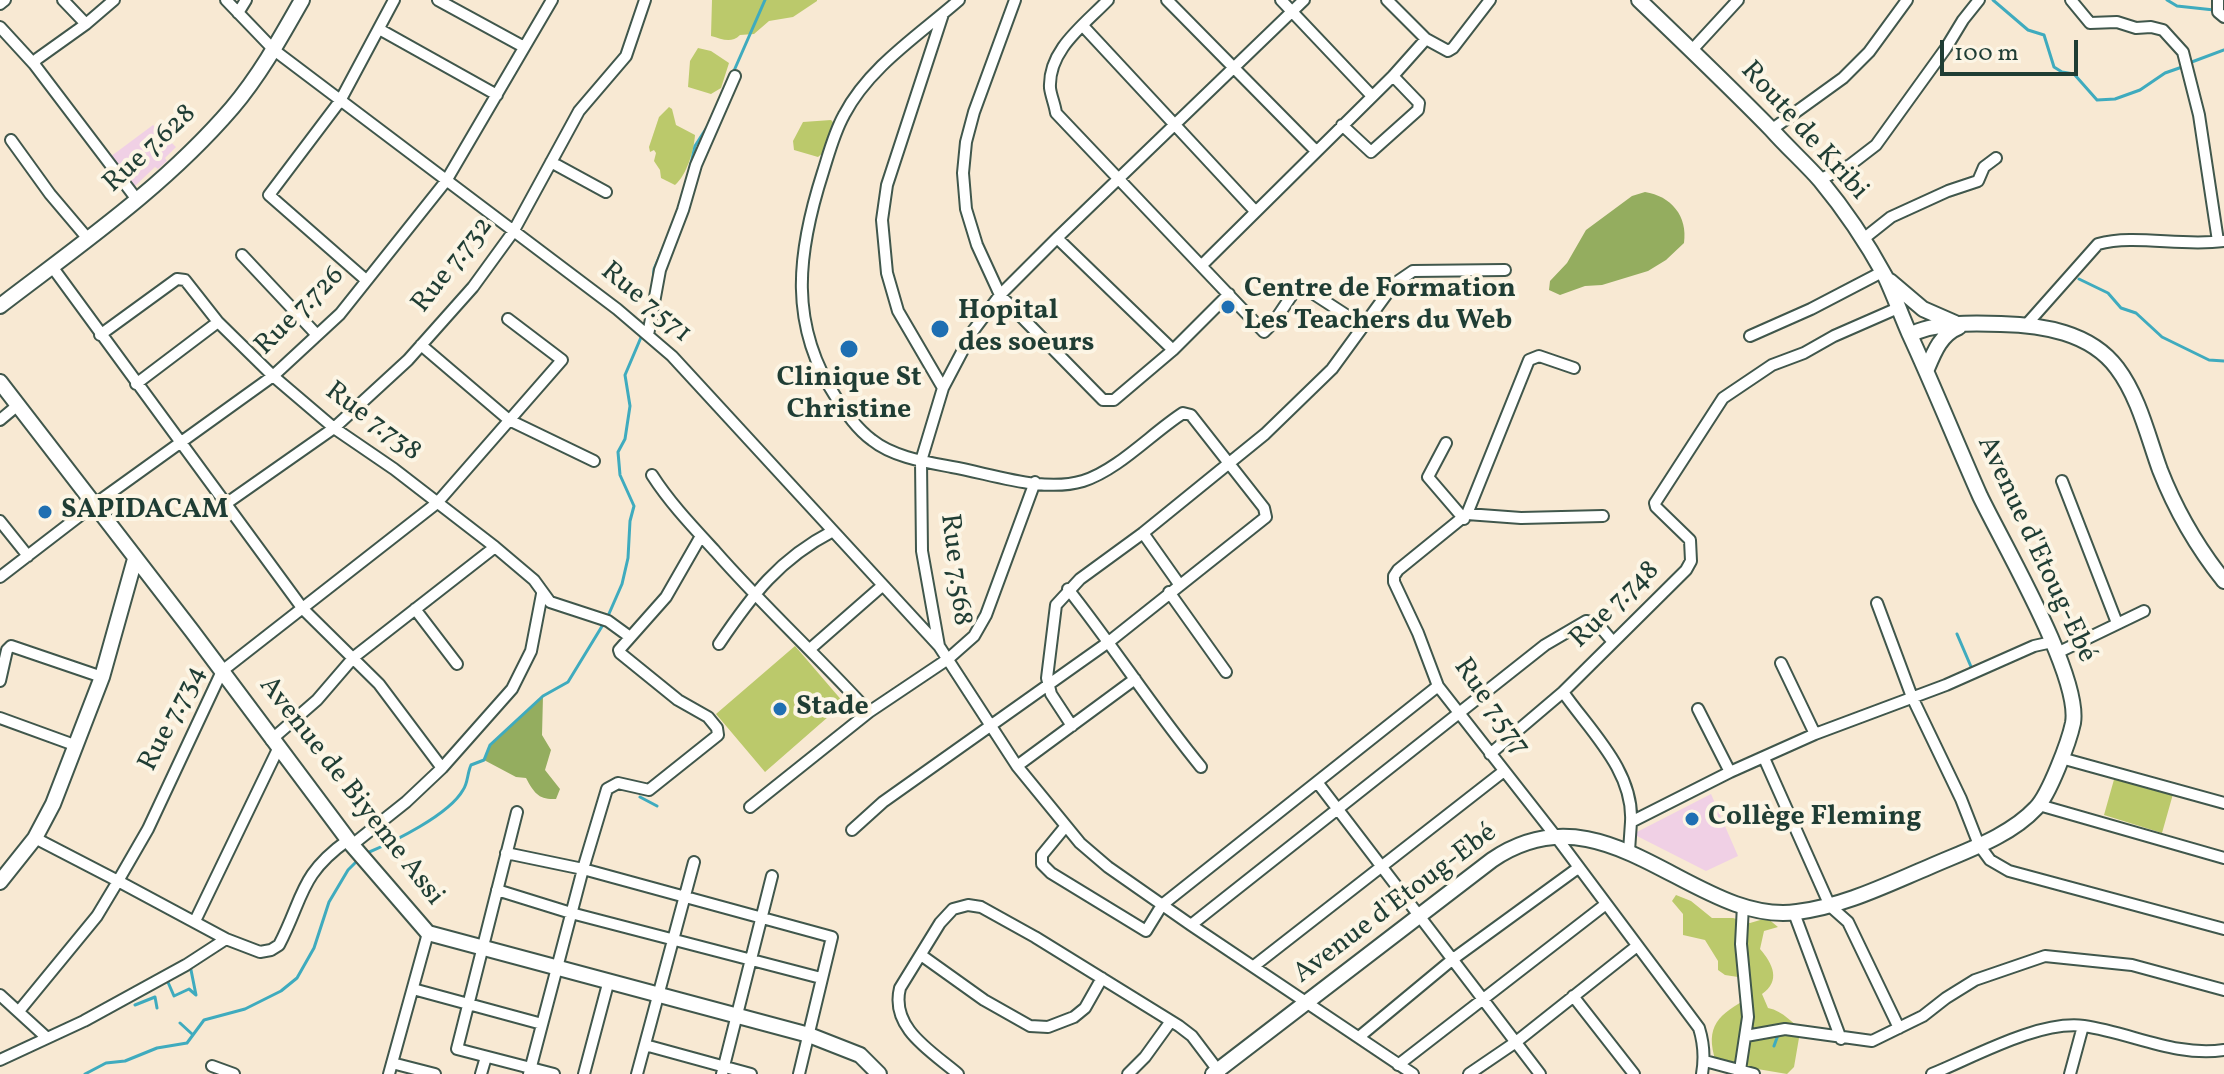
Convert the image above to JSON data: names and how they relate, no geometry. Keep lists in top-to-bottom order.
{
  "streets": {
    "main road": [
      "Route de Kribi",
      "Rue 7.628",
      "Avenue d'Etoug-Ebé",
      "Avenue de Biyeme Assi"
    ],
    "street": [
      "Rue 7.732",
      "Rue 7.571",
      "Rue 7.726",
      "Rue 7.738",
      "Rue 7.568",
      "Rue 7.748",
      "Rue 7.577",
      "Rue 7.734"
    ]
  },
  "crossings": [
    ["Route de Kribi", "Avenue d'Etoug-Ebé"],
    ["Route de Kribi", "Rue 7.748"],
    ["Rue 7.628", "Rue 7.571"],
    ["Rue 7.732", "Rue 7.571"],
    ["Rue 7.732", "Rue 7.738"],
    ["Rue 7.571", "Rue 7.726"],
    ["Rue 7.571", "Rue 7.568"],
    ["Rue 7.726", "Rue 7.738"],
    ["Rue 7.726", "Avenue de Biyeme Assi"],
    ["Rue 7.738", "Rue 7.734"],
    ["Avenue d'Etoug-Ebé", "Rue 7.568"],
    ["Avenue d'Etoug-Ebé", "Rue 7.577"],
    ["Rue 7.748", "Rue 7.577"],
    ["Rue 7.734", "Avenue de Biyeme Assi"]
  ],
  "places": [
    "Centre de Formation Les Teachers du Web",
    "Hopital des soeurs",
    "Clinique St Christine",
    "SAPIDACAM",
    "Stade",
    "Collège Fleming"
  ],
  "scale_bar": "100 m"
}
